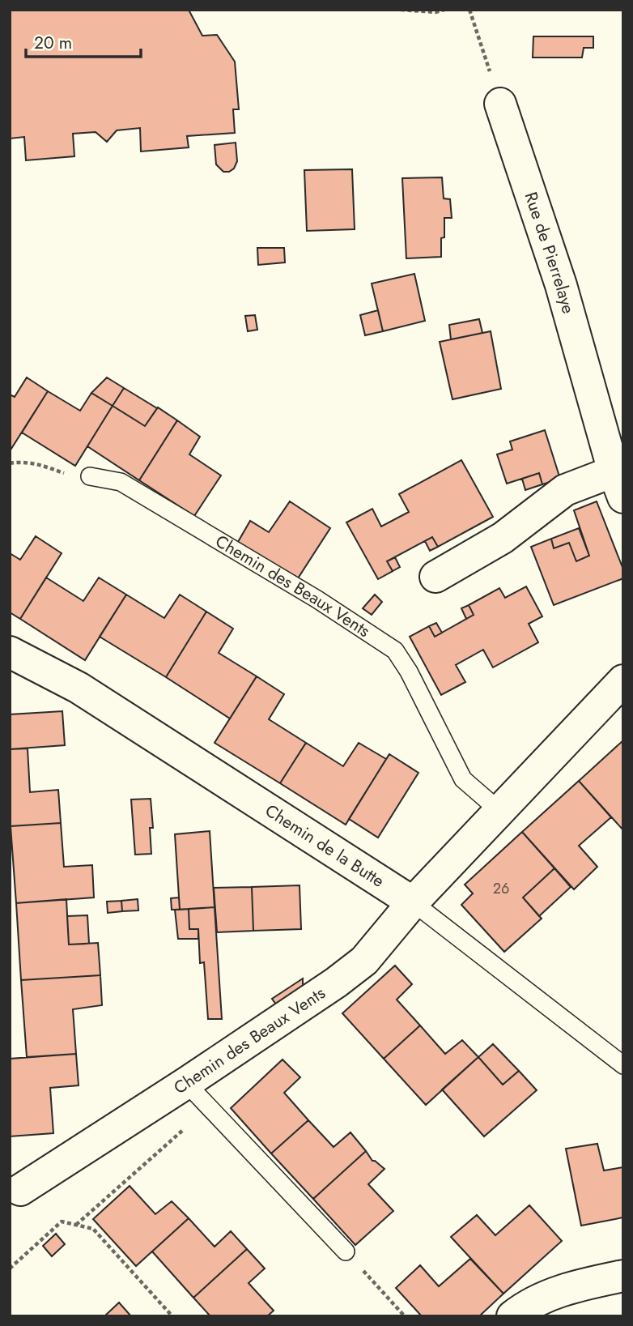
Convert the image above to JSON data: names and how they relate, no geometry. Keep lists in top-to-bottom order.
{
  "streets": {
    "street": ["Rue de Pierrelaye", "Chemin des Beaux Vents", "Chemin de la Butte"]
  },
  "crossings": [
    ["Chemin des Beaux Vents", "Chemin de la Butte"]
  ],
  "house_numbers": ["26"],
  "scale_bar": "20 m"
}
